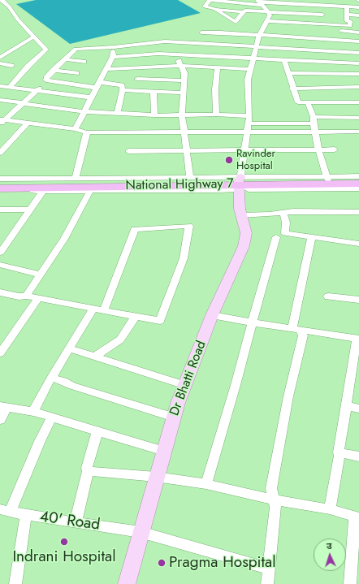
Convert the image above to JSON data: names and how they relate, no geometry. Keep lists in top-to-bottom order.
{
  "streets": {
    "highway": ["National Highway 7"],
    "main road": ["Dr Bhatti Road"],
    "street": ["40' Road"]
  },
  "crossings": [
    ["National Highway 7", "Dr Bhatti Road"],
    ["Dr Bhatti Road", "40' Road"]
  ],
  "places": ["Ravinder Hospital", "Indrani Hospital", "Pragma Hospital"],
  "north": "top"
}
